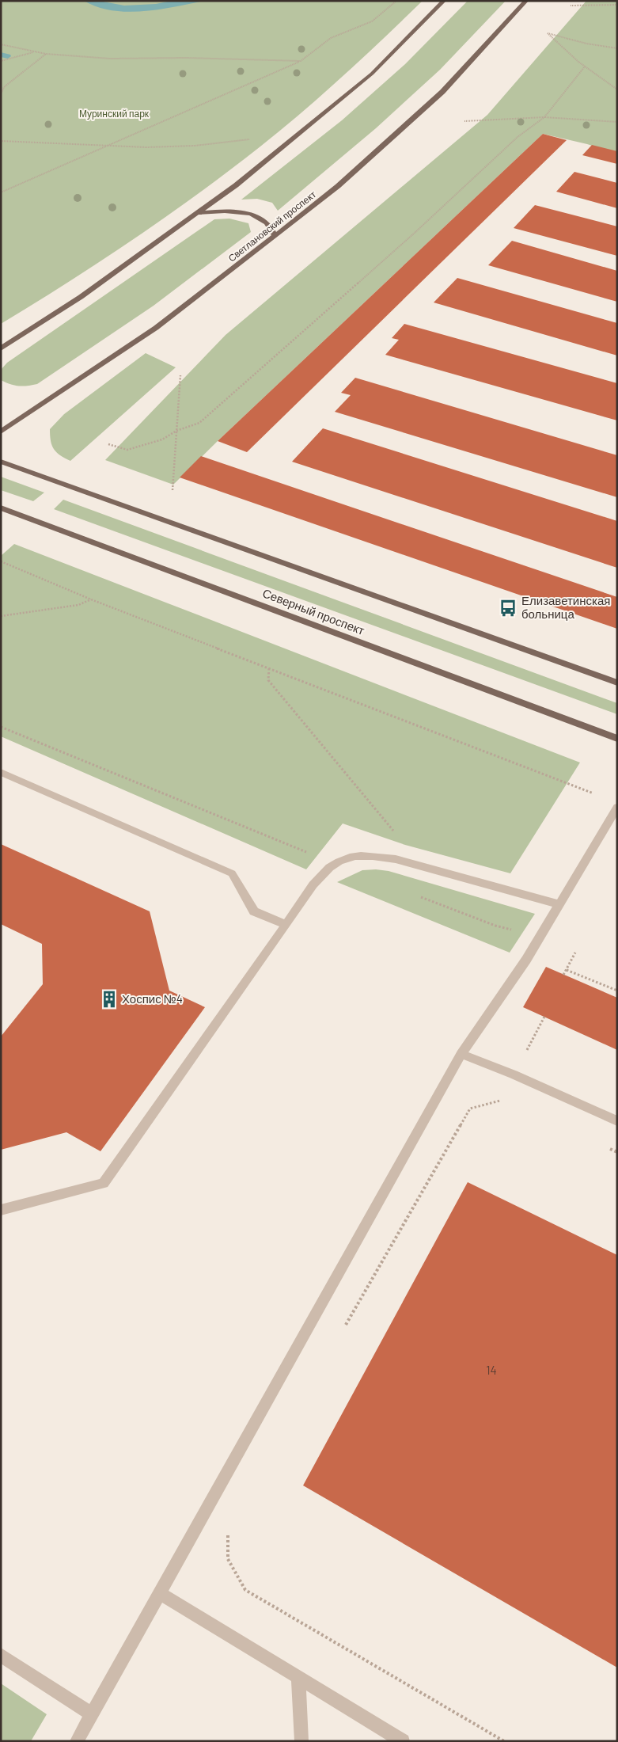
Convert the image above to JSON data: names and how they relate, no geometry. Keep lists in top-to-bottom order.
{
  "streets": {
    "main road": ["Светлановский проспект", "Северный проспект"]
  },
  "parks": ["Муринский парк"],
  "places": {
    "bus stop": ["Елизаветинская больница"],
    "building": ["Хоспис №4"]
  },
  "house_numbers": ["14"]
}
